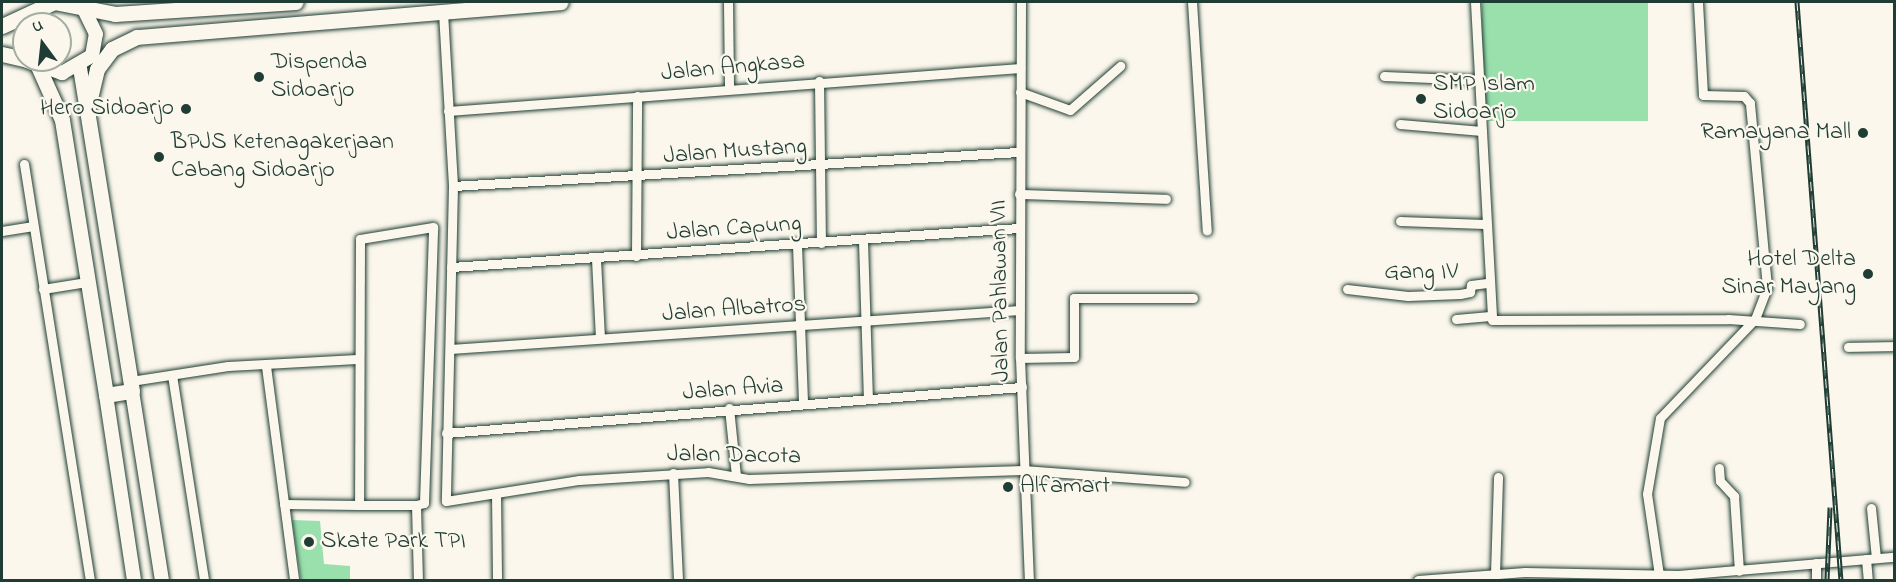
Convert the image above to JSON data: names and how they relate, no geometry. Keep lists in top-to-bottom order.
{
  "streets": {
    "street": [
      "Jalan Angkasa",
      "Jalan Mustang",
      "Jalan Capung",
      "Gang IV",
      "Jalan Pahlawan VII",
      "Jalan Albatros",
      "Jalan Avia",
      "Jalan Dacota"
    ]
  },
  "crossings": [
    ["Jalan Angkasa", "Jalan Pahlawan VII"],
    ["Jalan Mustang", "Jalan Pahlawan VII"],
    ["Jalan Capung", "Jalan Pahlawan VII"],
    ["Jalan Pahlawan VII", "Jalan Albatros"],
    ["Jalan Pahlawan VII", "Jalan Avia"],
    ["Jalan Pahlawan VII", "Jalan Dacota"],
    ["Jalan Avia", "Jalan Dacota"]
  ],
  "places": [
    "Dispenda Sidoarjo",
    "SMP Islam Sidoarjo",
    "Hero Sidoarjo",
    "Ramayana Mall",
    "BPJS Ketenagakerjaan Cabang Sidoarjo",
    "Hotel Delta Sinar Mayang",
    "Alfamart",
    "Skate Park TPI"
  ],
  "north": "top"
}
